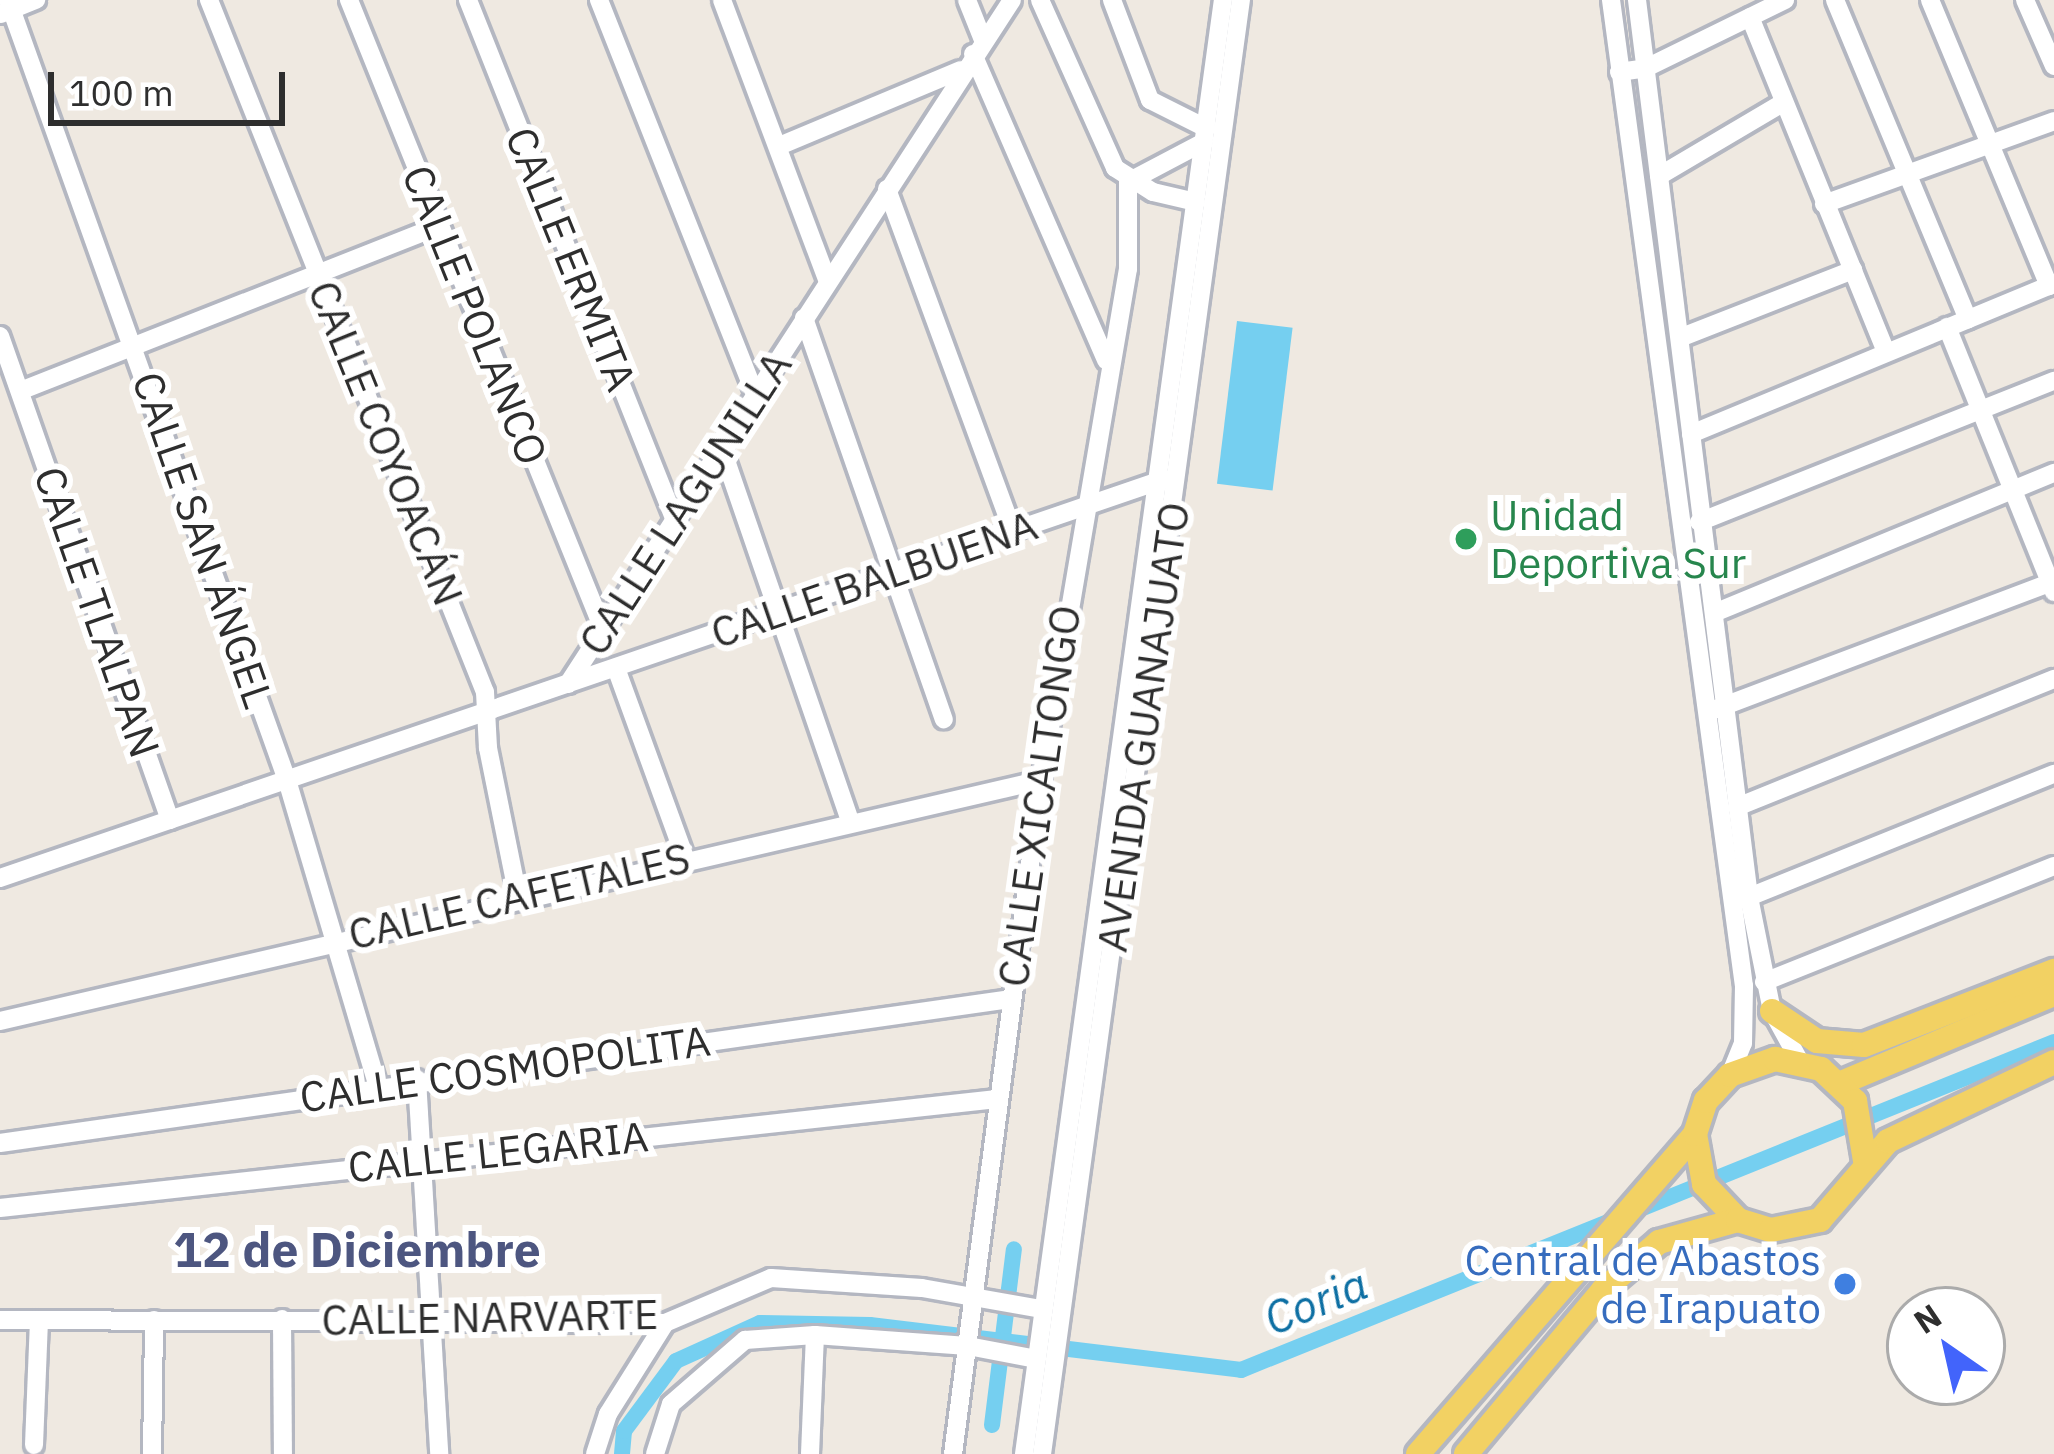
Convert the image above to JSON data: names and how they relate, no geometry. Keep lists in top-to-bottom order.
{
  "streets": {
    "street": [
      "CALLE ERMITA",
      "CALLE POLANCO",
      "CALLE COYOACÁN",
      "CALLE LAGUNILLA",
      "CALLE SAN ÁNGEL",
      "CALLE BALBUENA",
      "CALLE TLALPAN",
      "AVENIDA GUANAJUATO",
      "CALLE XICALTONGO",
      "CALLE CAFETALES",
      "CALLE COSMOPOLITA",
      "CALLE LEGARIA",
      "CALLE NARVARTE"
    ]
  },
  "crossings": [
    ["CALLE ERMITA", "CALLE LAGUNILLA"],
    ["CALLE POLANCO", "CALLE LAGUNILLA"],
    ["CALLE COYOACÁN", "CALLE LAGUNILLA"],
    ["CALLE COYOACÁN", "CALLE CAFETALES"],
    ["CALLE LAGUNILLA", "CALLE SAN ÁNGEL"],
    ["CALLE LAGUNILLA", "CALLE BALBUENA"],
    ["CALLE LAGUNILLA", "CALLE TLALPAN"],
    ["CALLE SAN ÁNGEL", "CALLE CAFETALES"],
    ["CALLE SAN ÁNGEL", "CALLE COSMOPOLITA"],
    ["CALLE BALBUENA", "AVENIDA GUANAJUATO"],
    ["CALLE BALBUENA", "CALLE XICALTONGO"],
    ["AVENIDA GUANAJUATO", "CALLE NARVARTE"],
    ["CALLE XICALTONGO", "CALLE CAFETALES"],
    ["CALLE XICALTONGO", "CALLE COSMOPOLITA"],
    ["CALLE XICALTONGO", "CALLE LEGARIA"],
    ["CALLE XICALTONGO", "CALLE NARVARTE"]
  ],
  "districts": ["12 de Diciembre"],
  "water": ["Coria"],
  "places": ["Unidad Deportiva Sur", "Central de Abastos de Irapuato"],
  "scale_bar": "100 m",
  "north": "top left"
}
